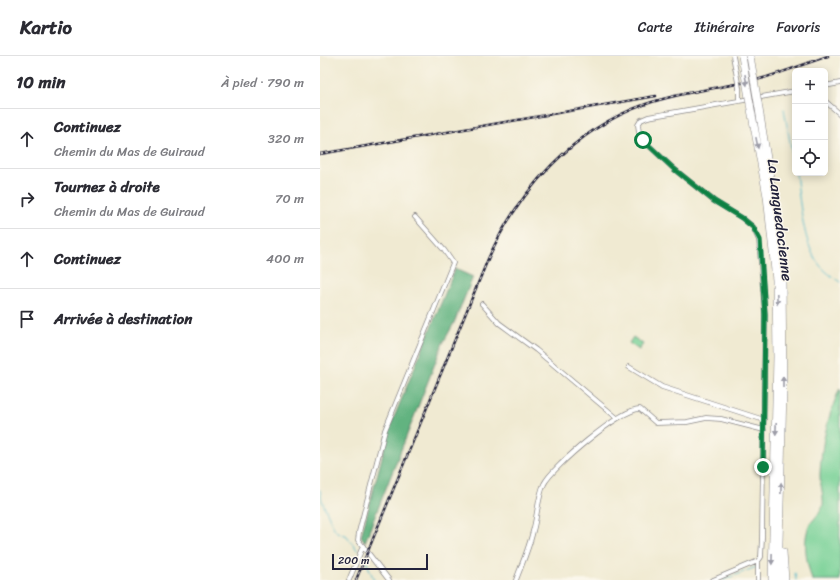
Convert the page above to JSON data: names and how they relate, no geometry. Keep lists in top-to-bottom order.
{
  "streets": {
    "highway": ["La Languedocienne"]
  },
  "scale_bar": "200 m",
  "page": {
    "header": "Kartio",
    "nav": ["Carte", "Itinéraire", "Favoris"],
    "heading": ["10 min", "À pied · 790 m"],
    "map_buttons": ["+", "−"],
    "list": [
      ["Continuez", "Chemin du Mas de Guiraud", "320 m"],
      ["Tournez à droite", "Chemin du Mas de Guiraud", "70 m"],
      ["Continuez", "400 m"],
      "Arrivée à destination"
    ],
    "scale": "200 m"
  }
}
